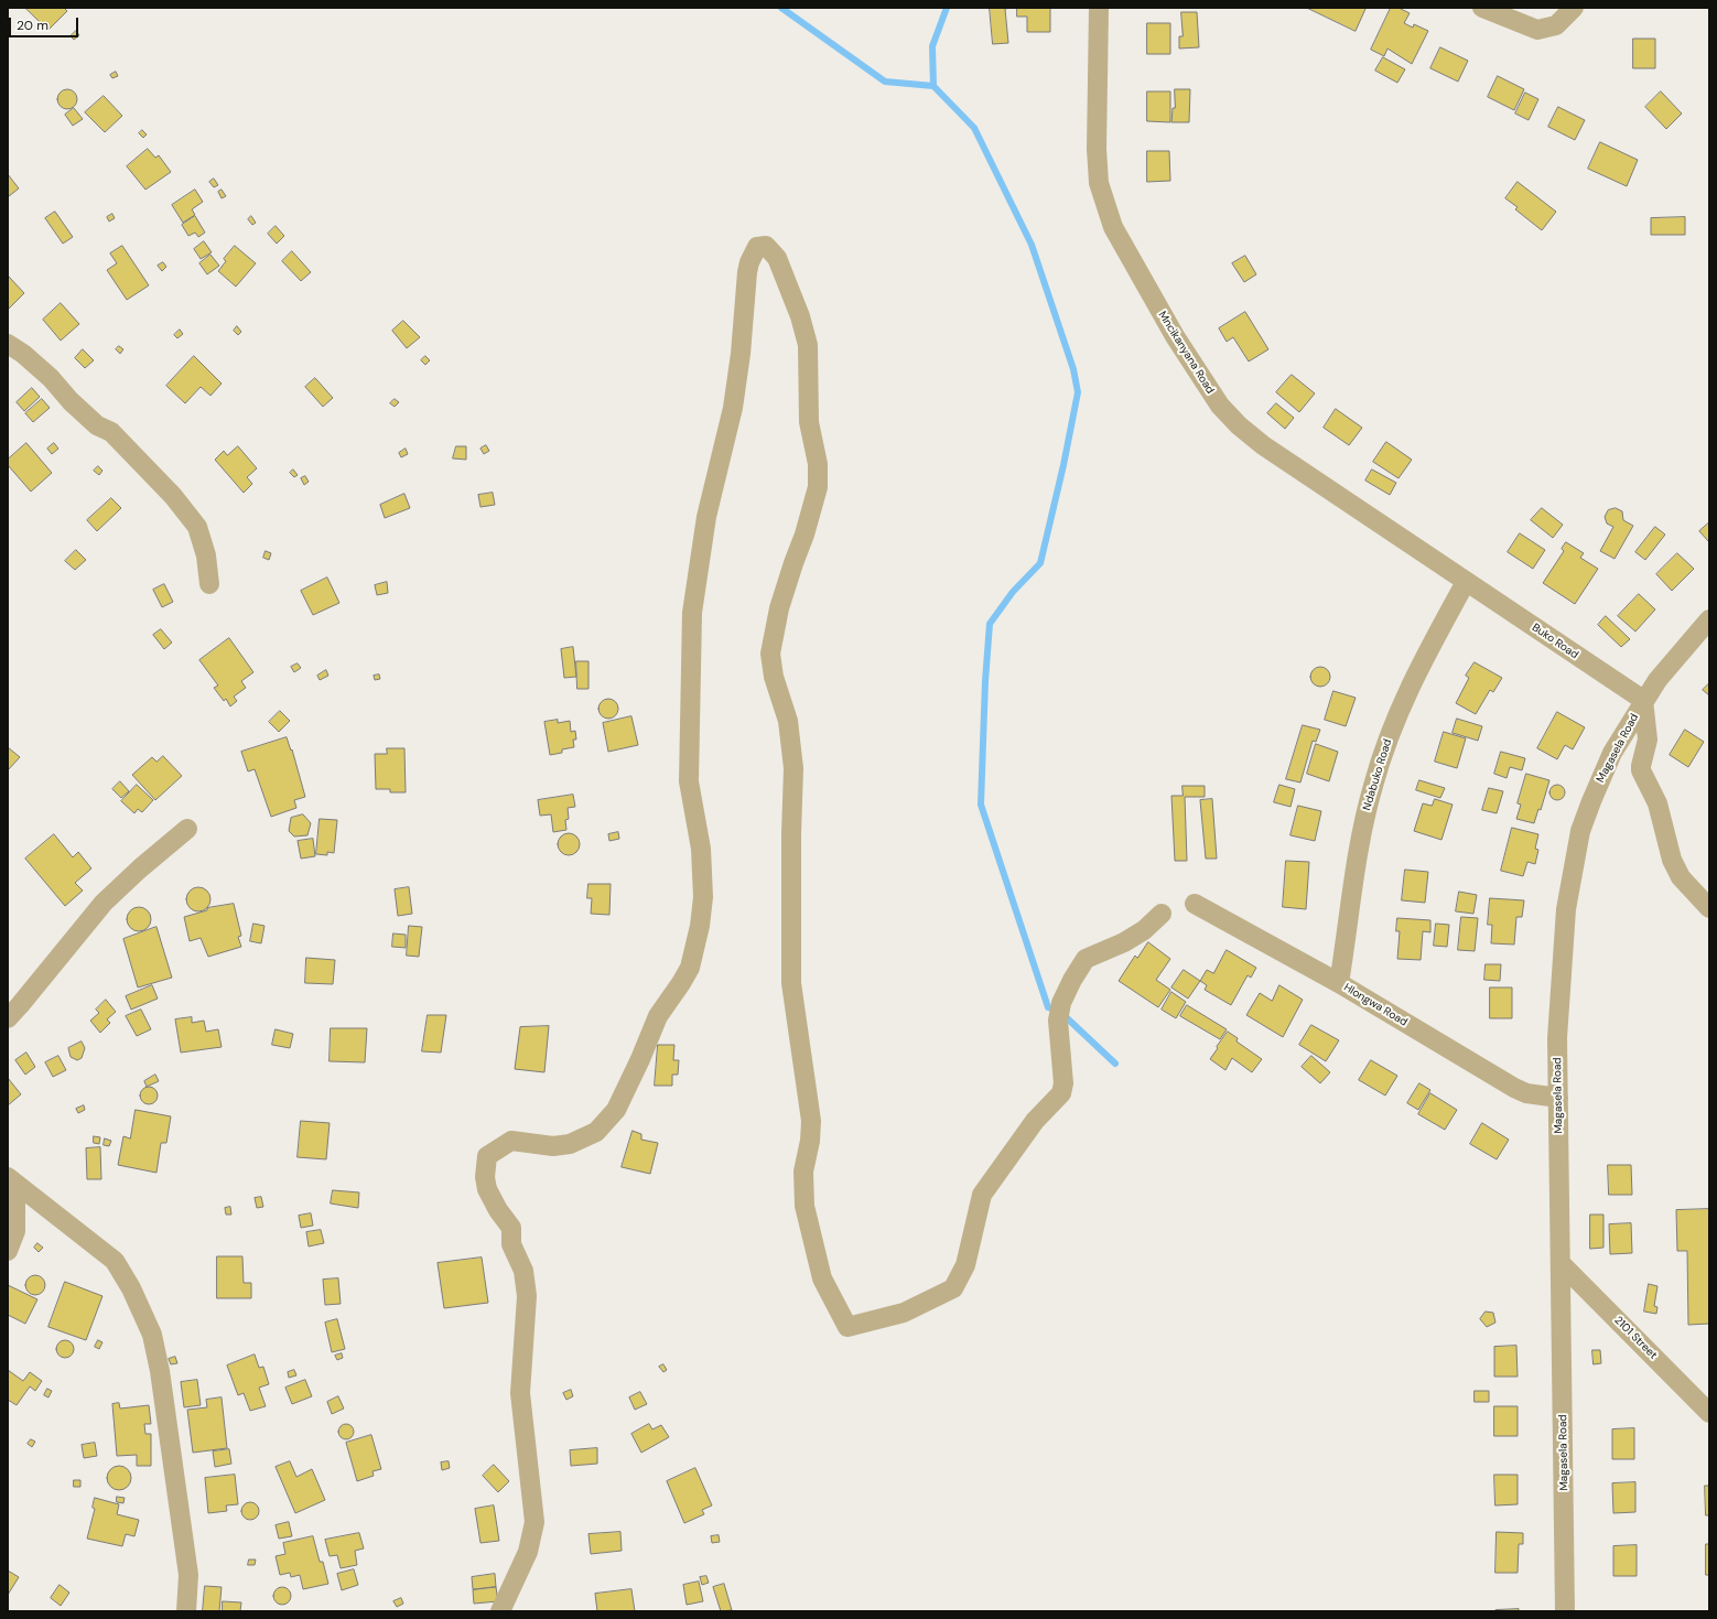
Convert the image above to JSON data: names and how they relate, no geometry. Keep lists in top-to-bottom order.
{
  "streets": {
    "street": [
      "Mncikanyana Road",
      "Buko Road",
      "Magasela Road",
      "Ndabuko Road",
      "Hlongwa Road",
      "2101 Street"
    ]
  },
  "crossings": [
    ["Mncikanyana Road", "Buko Road"],
    ["Mncikanyana Road", "Ndabuko Road"],
    ["Buko Road", "Magasela Road"],
    ["Buko Road", "Ndabuko Road"],
    ["Magasela Road", "Hlongwa Road"],
    ["Magasela Road", "2101 Street"],
    ["Ndabuko Road", "Hlongwa Road"]
  ],
  "scale_bar": "20 m"
}
